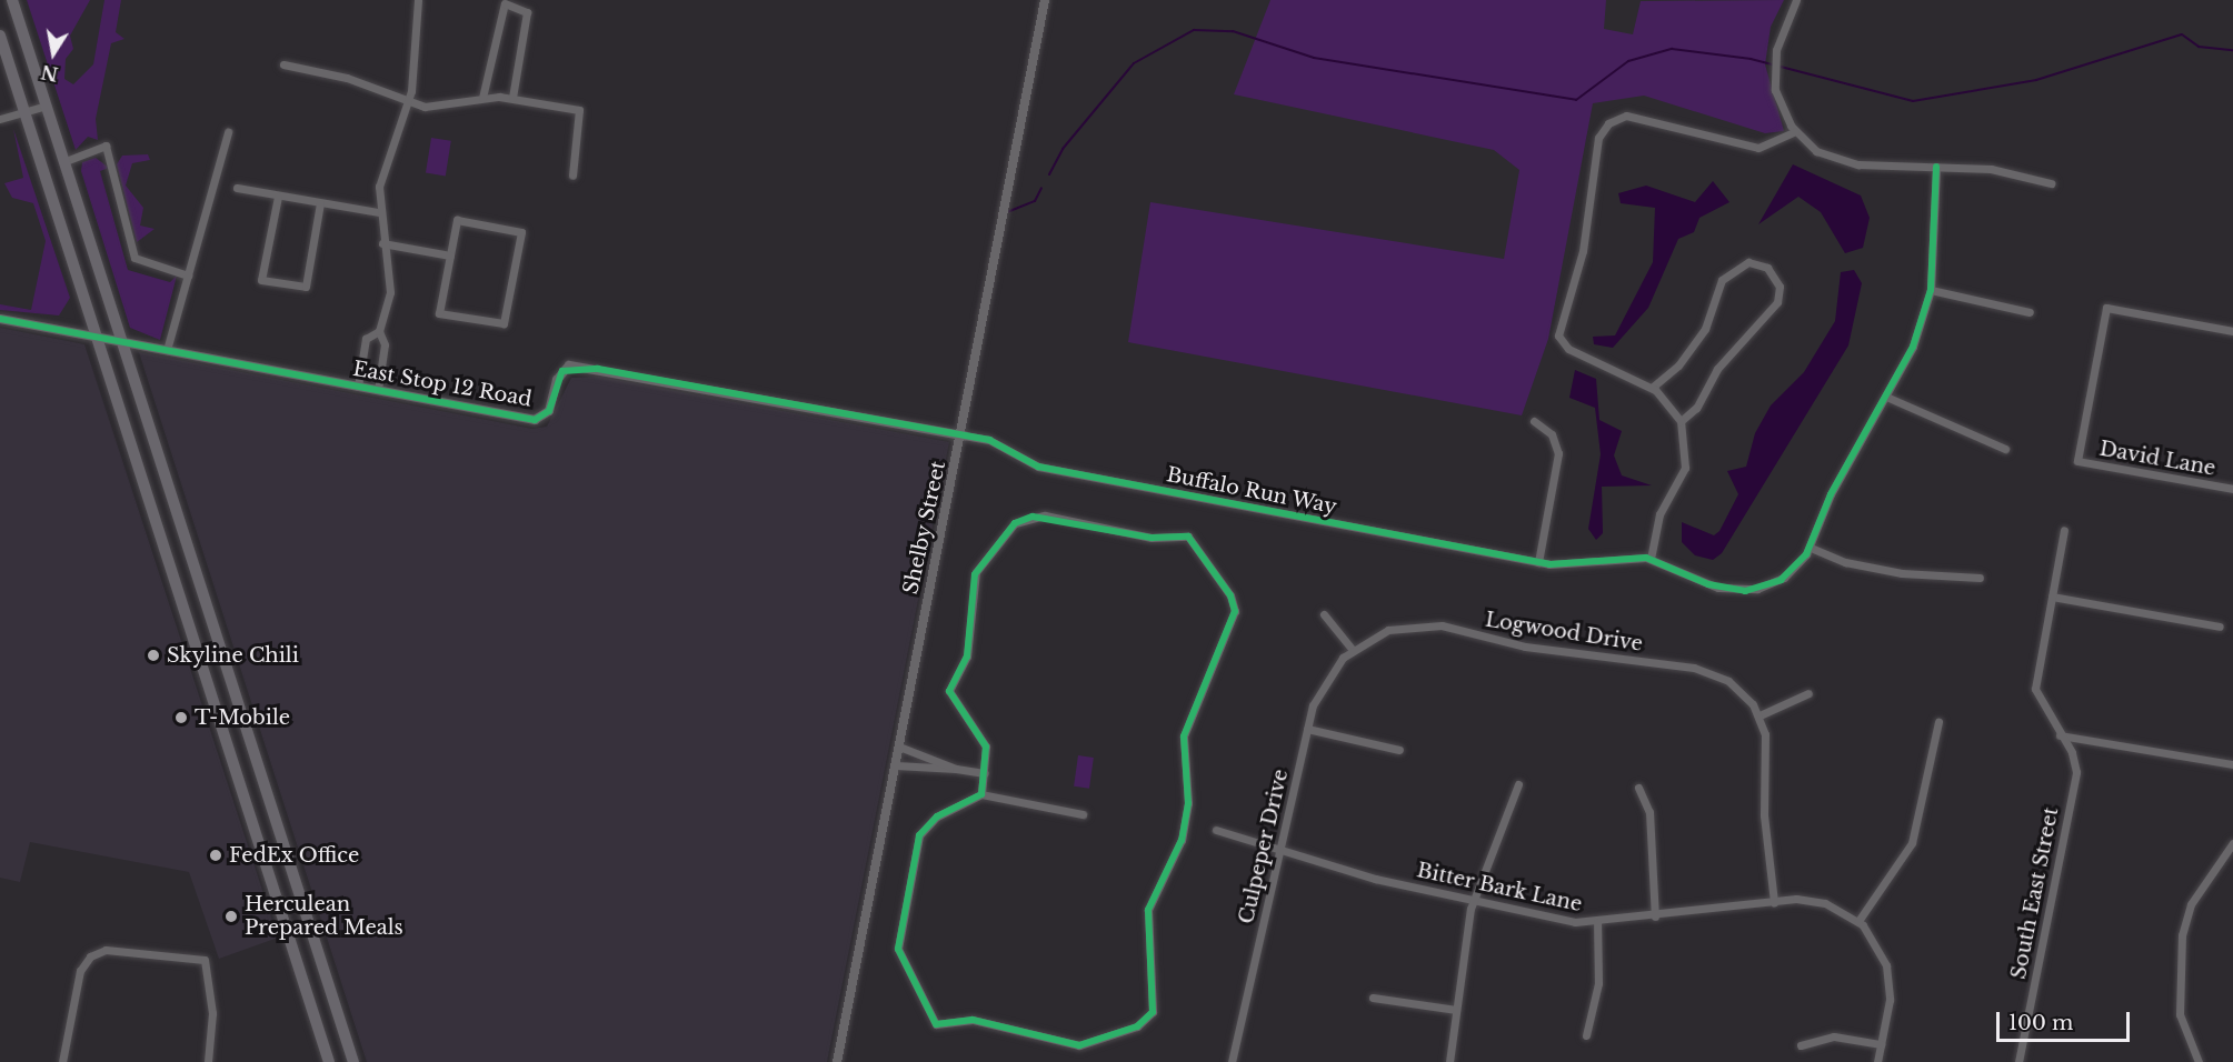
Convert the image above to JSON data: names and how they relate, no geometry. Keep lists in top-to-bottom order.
{
  "streets": {
    "street": [
      "East Stop 12 Road",
      "David Lane",
      "Buffalo Run Way",
      "Shelby Street",
      "Logwood Drive",
      "Culpeper Drive",
      "Bitter Bark Lane",
      "South East Street"
    ]
  },
  "crossings": [
    ["East Stop 12 Road", "Buffalo Run Way"],
    ["East Stop 12 Road", "Shelby Street"],
    ["Buffalo Run Way", "Shelby Street"],
    ["Logwood Drive", "Culpeper Drive"],
    ["Culpeper Drive", "Bitter Bark Lane"]
  ],
  "places": [
    "Skyline Chili",
    "T-Mobile",
    "FedEx Office",
    "Herculean Prepared Meals"
  ],
  "scale_bar": "100 m",
  "north": "bottom"
}
